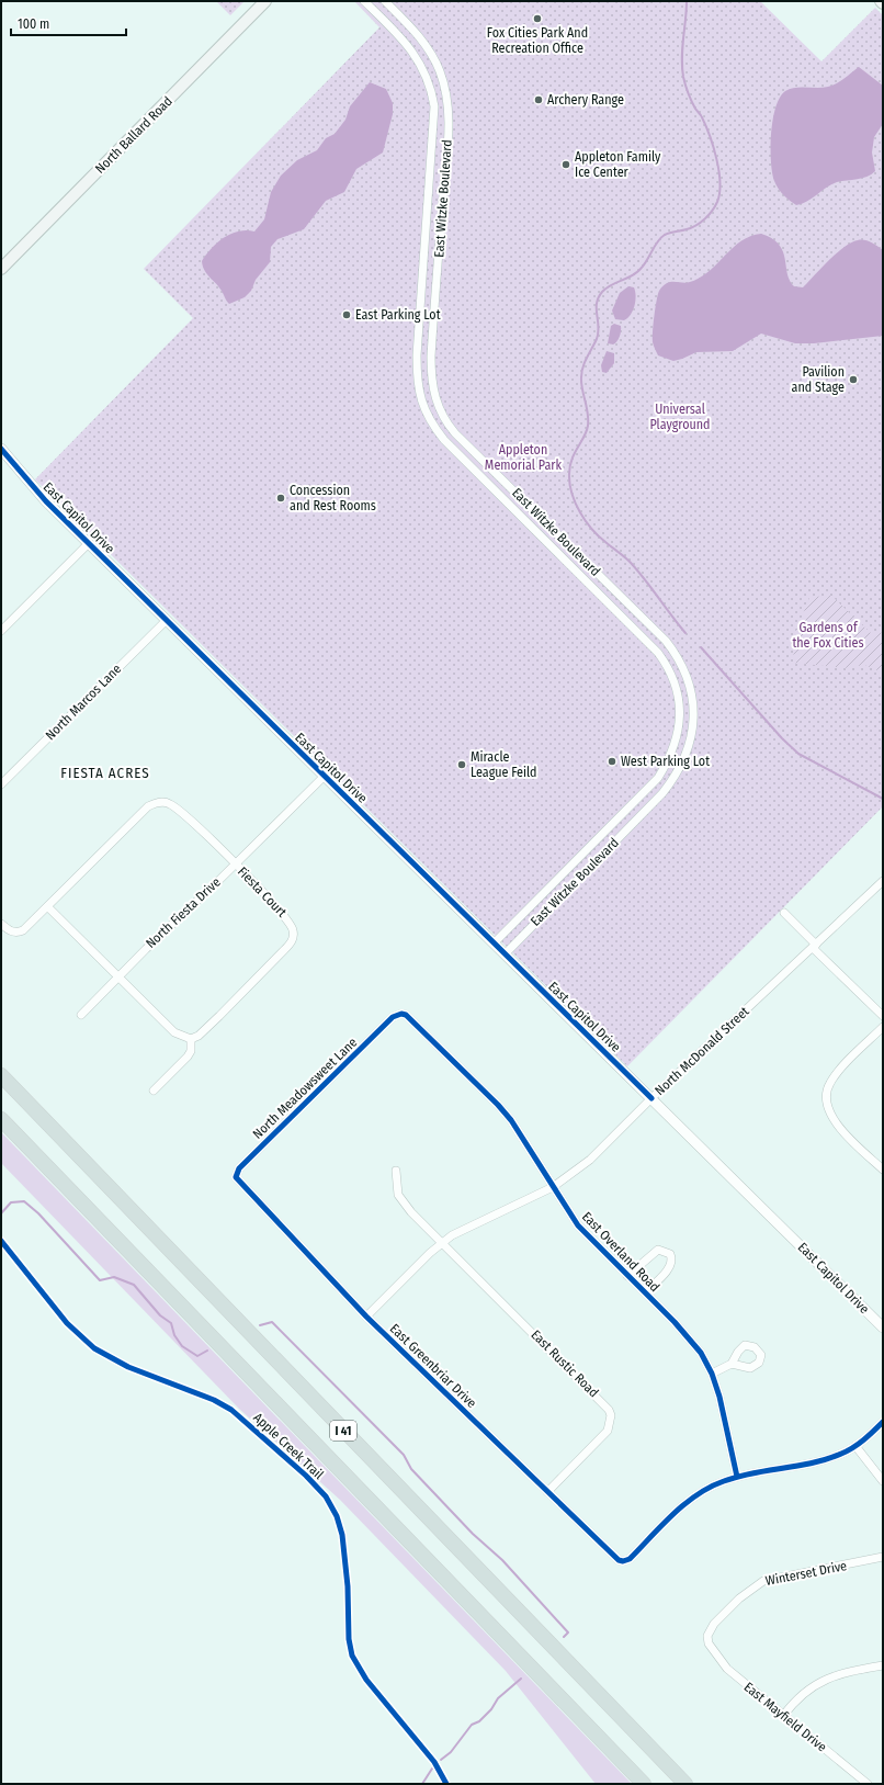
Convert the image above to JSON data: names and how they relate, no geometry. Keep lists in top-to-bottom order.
{
  "streets": {
    "highway": ["I 41"],
    "main road": ["North Ballard Road"],
    "street": [
      "East Witzke Boulevard",
      "East Capitol Drive",
      "North Marcos Lane",
      "Fiesta Court",
      "North Fiesta Drive",
      "North McDonald Street",
      "North Meadowsweet Lane",
      "East Overland Road",
      "East Rustic Road",
      "East Greenbriar Drive",
      "Winterset Drive",
      "East Mayfield Drive"
    ],
    "cycle path": ["Apple Creek Trail"]
  },
  "crossings": [
    ["East Witzke Boulevard", "East Capitol Drive"],
    ["East Capitol Drive", "North Marcos Lane"],
    ["East Capitol Drive", "North Fiesta Drive"],
    ["East Capitol Drive", "North McDonald Street"],
    ["Fiesta Court", "North Fiesta Drive"],
    ["North McDonald Street", "East Overland Road"],
    ["North McDonald Street", "East Rustic Road"],
    ["North McDonald Street", "East Greenbriar Drive"],
    ["North Meadowsweet Lane", "East Overland Road"],
    ["North Meadowsweet Lane", "East Greenbriar Drive"],
    ["East Overland Road", "East Greenbriar Drive"],
    ["East Rustic Road", "East Greenbriar Drive"],
    ["Winterset Drive", "East Mayfield Drive"]
  ],
  "districts": ["FIESTA ACRES"],
  "parks": ["Universal Playground", "Appleton Memorial Park", "Gardens of the Fox Cities"],
  "places": [
    "Fox Cities Park And Recreation Office",
    "Archery Range",
    "Appleton Family Ice Center",
    "East Parking Lot",
    "Pavilion and Stage",
    "Concession and Rest Rooms",
    "West Parking Lot",
    "Miracle League Feild"
  ],
  "scale_bar": "100 m"
}
